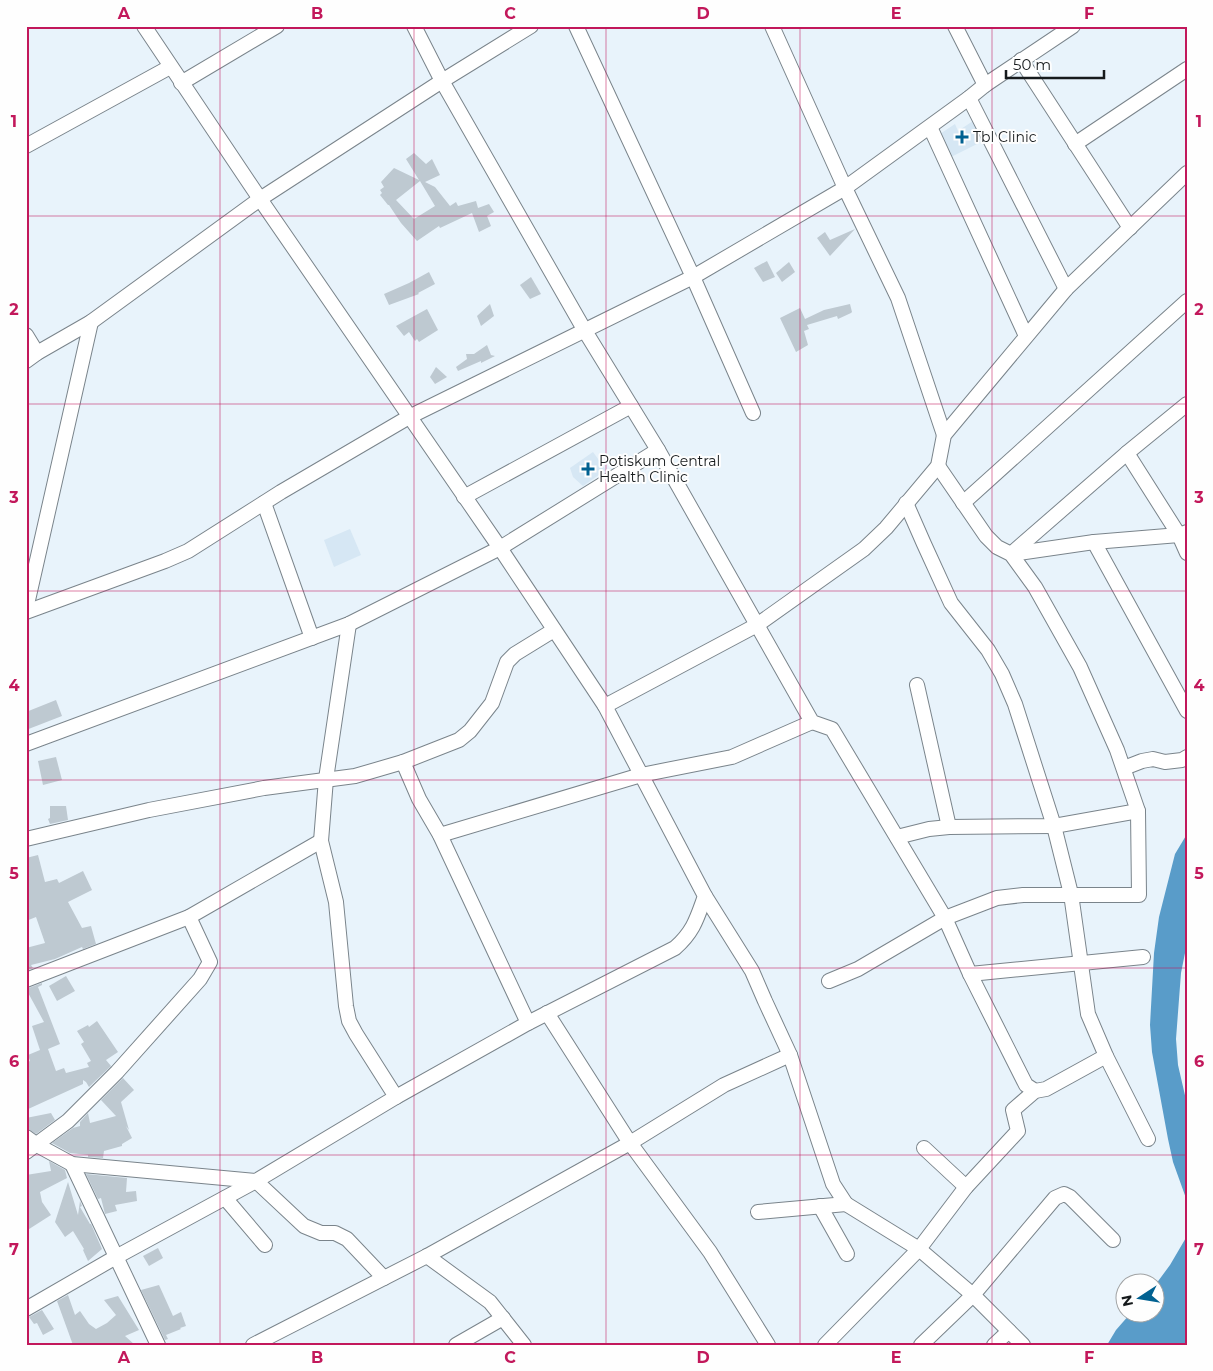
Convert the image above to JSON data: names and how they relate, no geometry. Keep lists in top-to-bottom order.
{
  "places": {
    "health": ["Tbl Clinic", "Potiskum Central Health Clinic"]
  },
  "scale_bar": "50 m",
  "north": "left",
  "grid": {
    "columns": [
      "A",
      "B",
      "C",
      "D",
      "E",
      "F"
    ],
    "rows": [
      "1",
      "2",
      "3",
      "4",
      "5",
      "6",
      "7"
    ]
  }
}
